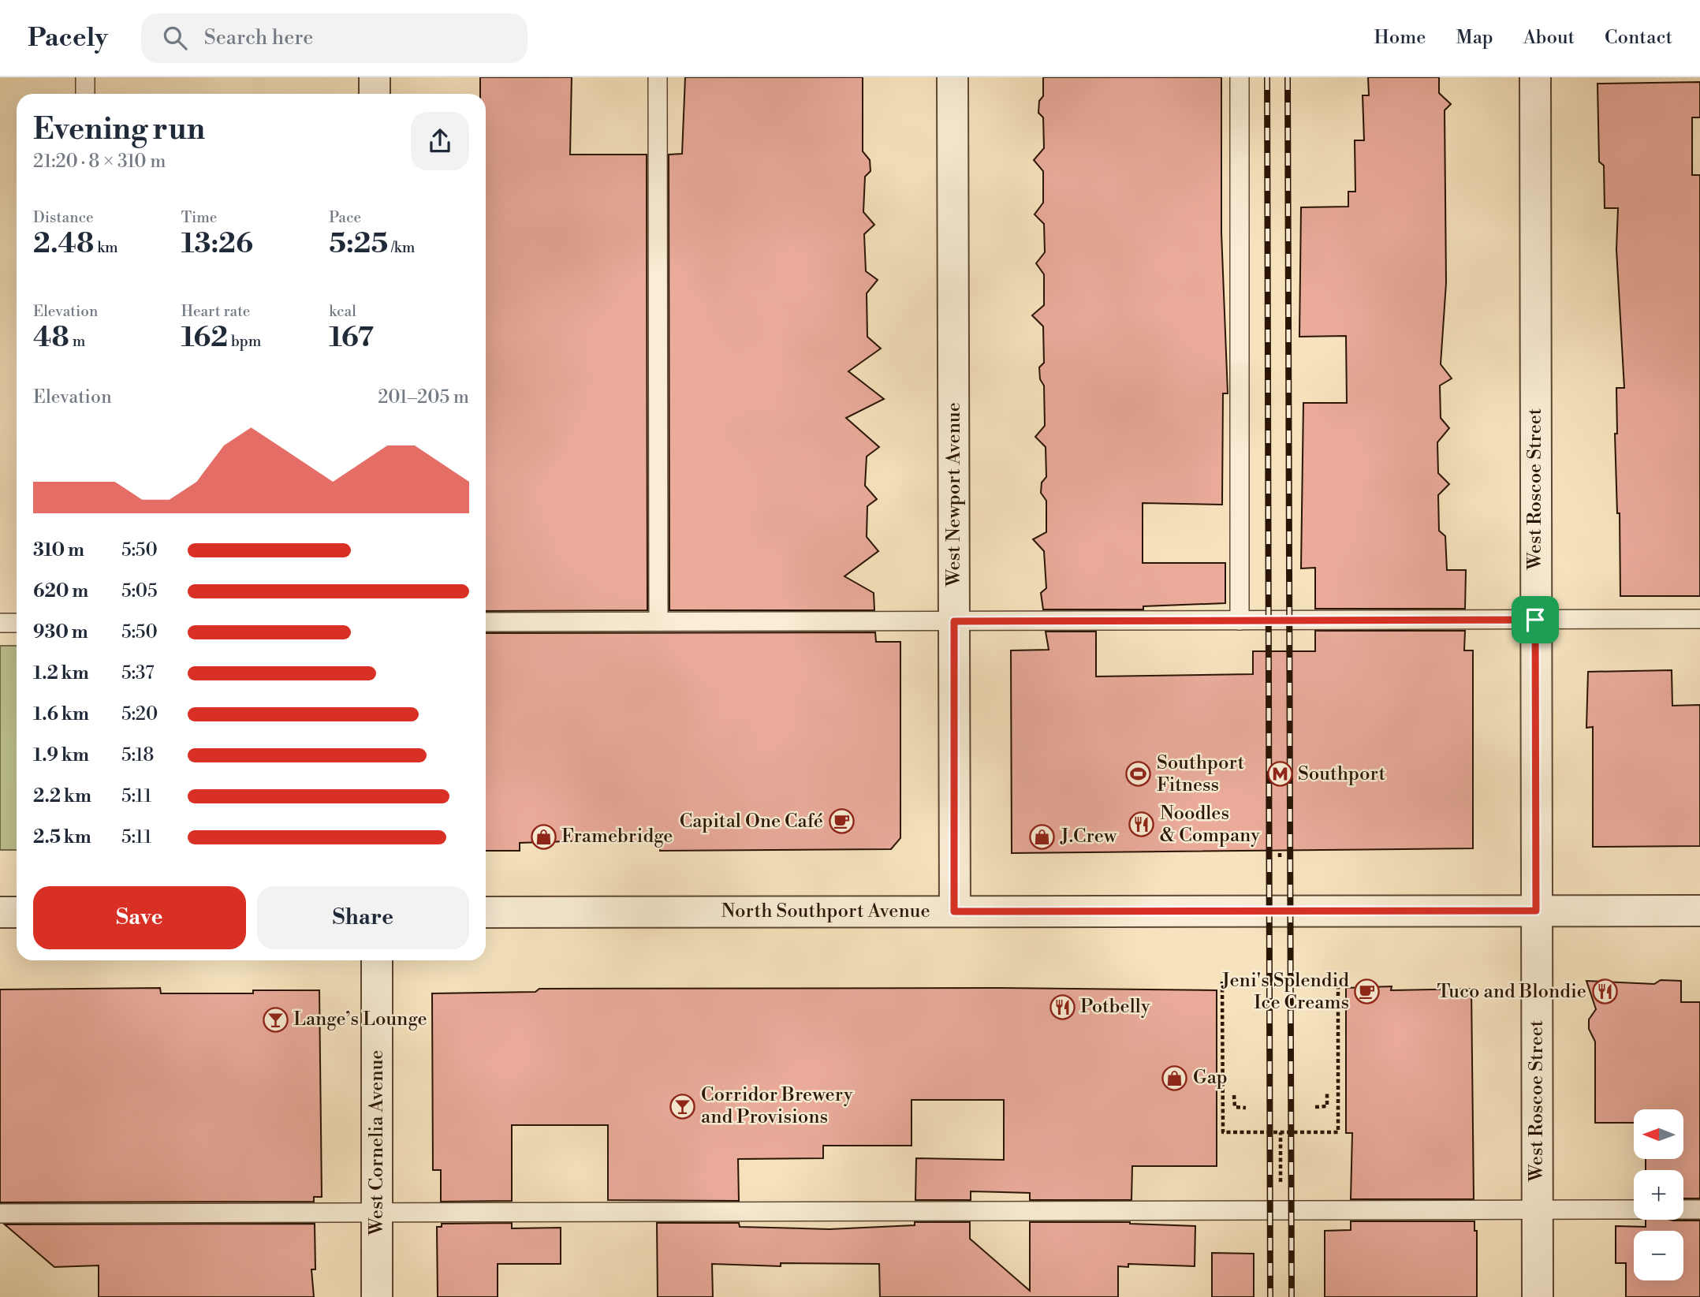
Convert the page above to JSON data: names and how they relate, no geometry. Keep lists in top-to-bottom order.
{
  "streets": {
    "street": [
      "West Roscoe Street",
      "West Newport Avenue",
      "North Southport Avenue",
      "West Cornelia Avenue"
    ]
  },
  "crossings": [
    ["West Roscoe Street", "North Southport Avenue"],
    ["West Newport Avenue", "North Southport Avenue"]
  ],
  "places": {
    "sports": ["Southport Fitness"],
    "metro station": ["Southport"],
    "cafe": ["Capital One Café", "Jeni's Splendid Ice Creams"],
    "restaurant": ["Noodles & Company", "Tuco and Blondie", "Potbelly"],
    "shop": ["Framebridge", "J.Crew", "Gap"],
    "bar": ["Lange’s Lounge", "Corridor Brewery and Provisions"]
  },
  "north": "left",
  "page": {
    "header": "Pacely",
    "search": "Search here",
    "nav": [
      "Home",
      "Map",
      "About",
      "Contact"
    ],
    "heading": ["Evening run", "21:20 · 8 × 310 m"],
    "stats": [
      ["Distance", "2.48 km"],
      ["Time", "13:26"],
      ["Pace", "5:25 /km"],
      ["Elevation", "48 m"],
      ["Heart rate", "162 bpm"],
      ["kcal", "167"]
    ],
    "chart": ["Elevation", "201–205 m"],
    "list": [
      {
        "name": "310 m",
        "note": "5:50"
      },
      {
        "name": "620 m",
        "note": "5:05"
      },
      {
        "name": "930 m",
        "note": "5:50"
      },
      {
        "name": "1.2 km",
        "note": "5:37"
      },
      {
        "name": "1.6 km",
        "note": "5:20"
      },
      {
        "name": "1.9 km",
        "note": "5:18"
      },
      {
        "name": "2.2 km",
        "note": "5:11"
      },
      {
        "name": "2.5 km",
        "note": "5:11"
      }
    ],
    "buttons": ["Save", "Share"],
    "map_buttons": ["+", "−"]
  }
}
